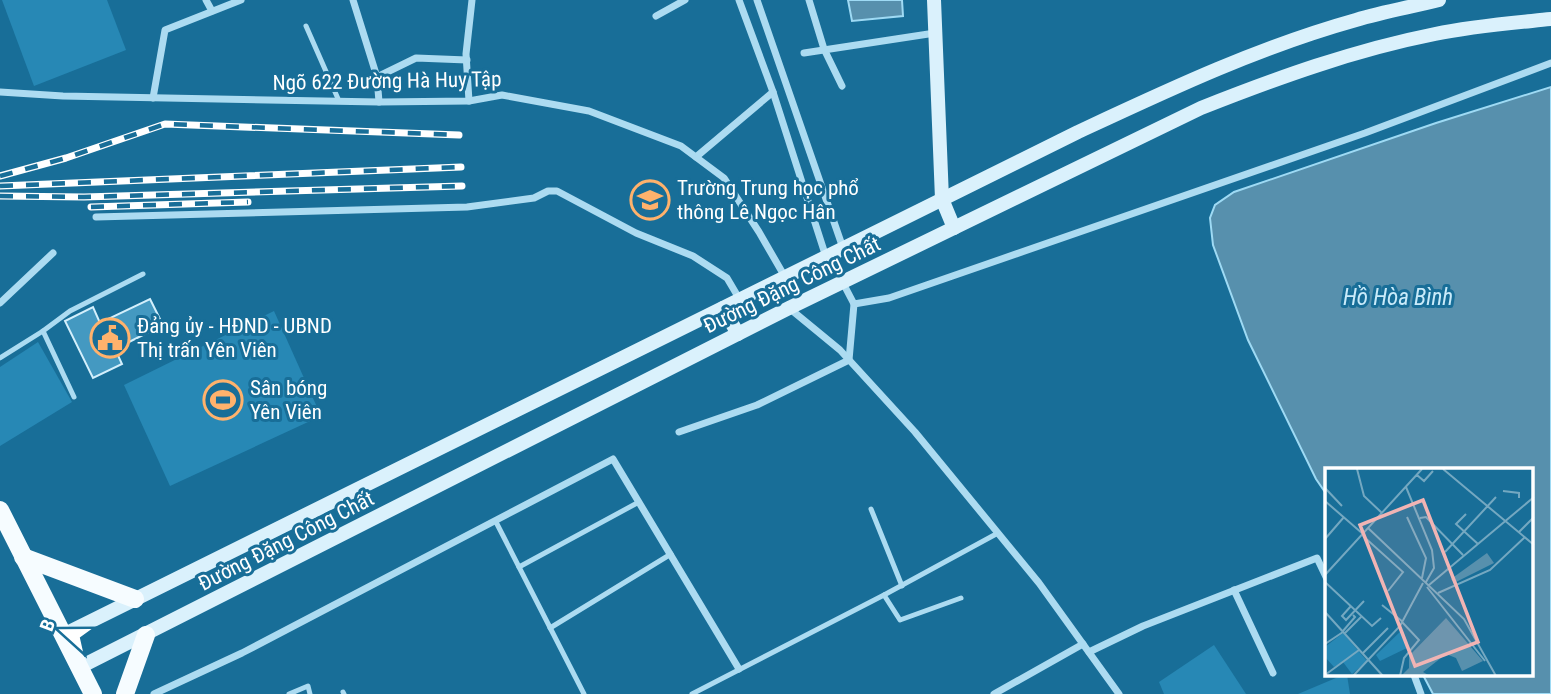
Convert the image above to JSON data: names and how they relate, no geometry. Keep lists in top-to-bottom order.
{
  "streets": {
    "main road": ["Đường Đặng Công Chất"],
    "street": ["Ngõ 622 Đường Hà Huy Tập"]
  },
  "crossings": [
    ["Ngõ 622 Đường Hà Huy Tập", "Đường Đặng Công Chất"]
  ],
  "water": ["Hồ Hòa Bình"],
  "places": {
    "school or university": ["Trường Trung học phổ thông Lê Ngọc Hân"],
    "public building": ["Đảng ủy - HĐND - UBND Thị trấn Yên Viên"],
    "sports": ["Sân bóng Yên Viên"]
  },
  "north": "left"
}
